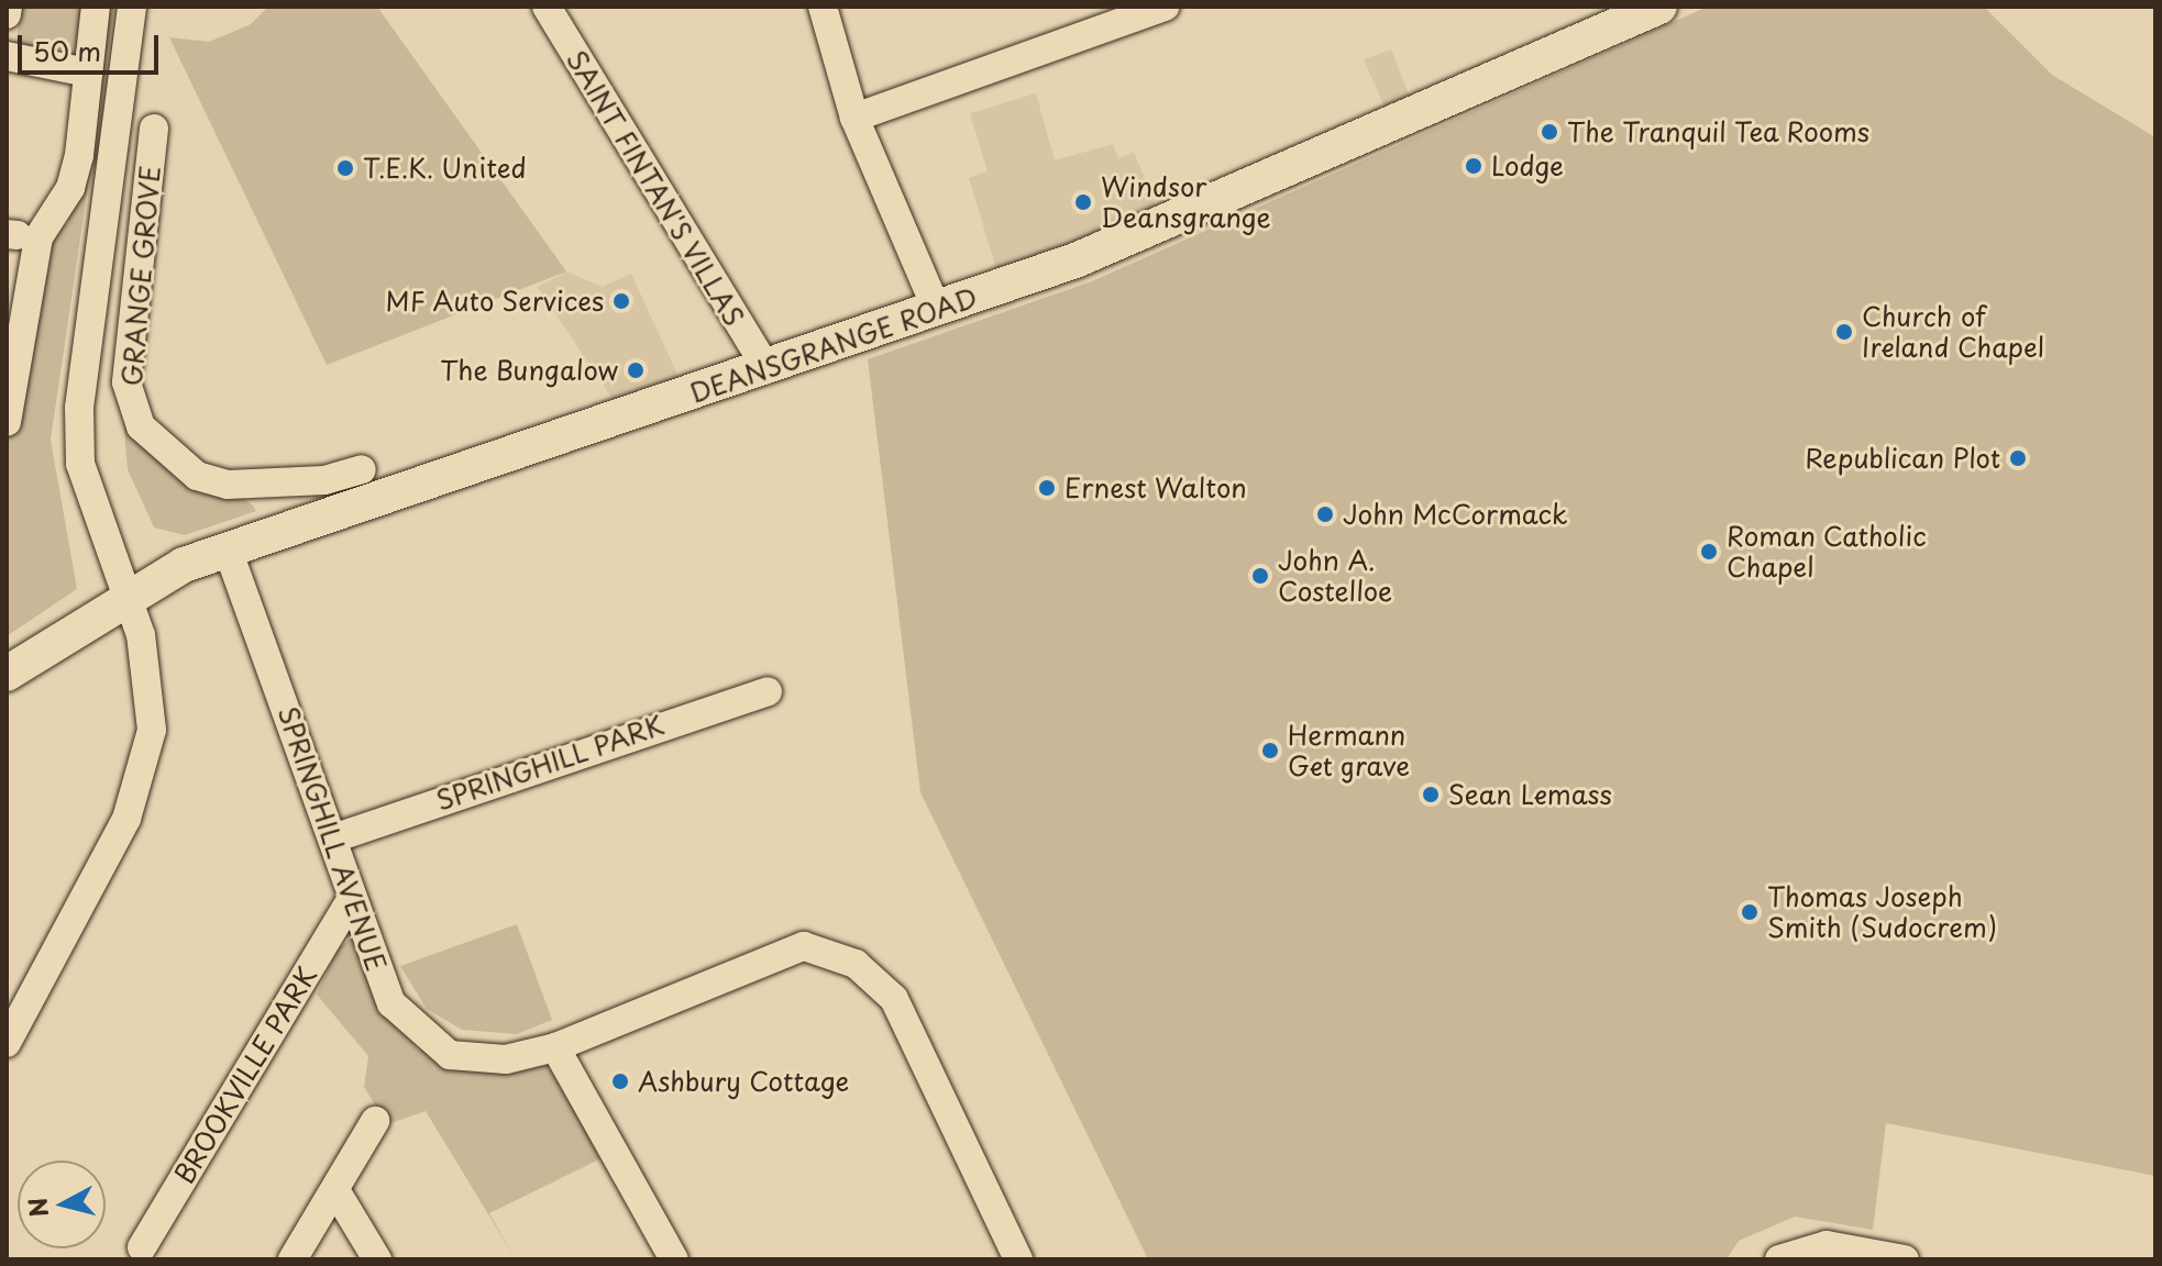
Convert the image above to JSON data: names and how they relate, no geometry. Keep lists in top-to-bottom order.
{
  "streets": {
    "main road": ["DEANSGRANGE ROAD"],
    "street": [
      "SAINT FINTAN'S VILLAS",
      "GRANGE GROVE",
      "SPRINGHILL PARK",
      "SPRINGHILL AVENUE",
      "BROOKVILLE PARK"
    ]
  },
  "crossings": [
    ["SAINT FINTAN'S VILLAS", "DEANSGRANGE ROAD"],
    ["DEANSGRANGE ROAD", "SPRINGHILL AVENUE"],
    ["SPRINGHILL PARK", "SPRINGHILL AVENUE"],
    ["SPRINGHILL AVENUE", "BROOKVILLE PARK"]
  ],
  "places": [
    "The Tranquil Tea Rooms",
    "Lodge",
    "T.E.K. United",
    "Windsor Deansgrange",
    "MF Auto Services",
    "Church of Ireland Chapel",
    "The Bungalow",
    "Republican Plot",
    "Ernest Walton",
    "John McCormack",
    "Roman Catholic Chapel",
    "John A. Costelloe",
    "Hermann Get grave",
    "Sean Lemass",
    "Thomas Joseph Smith (Sudocrem)",
    "Ashbury Cottage"
  ],
  "scale_bar": "50 m",
  "north": "left"
}
